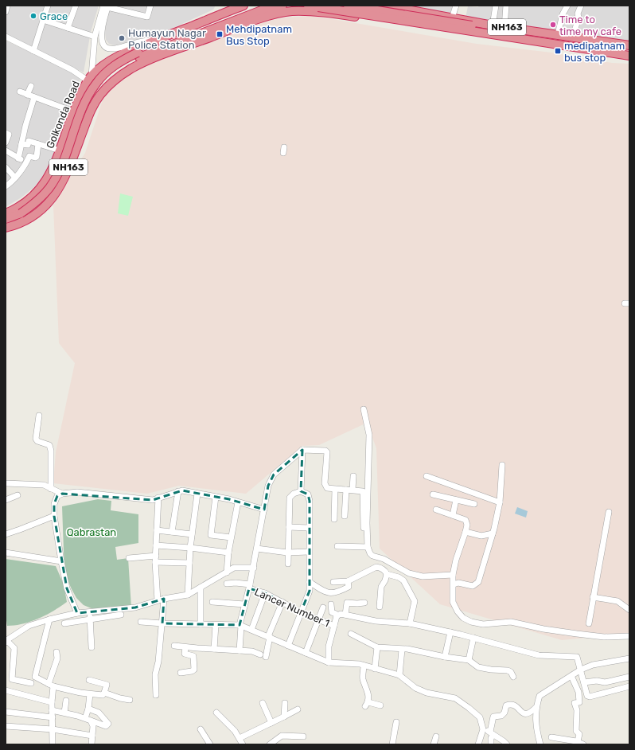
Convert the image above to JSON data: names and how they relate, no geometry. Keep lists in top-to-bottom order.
{
  "streets": {
    "highway": ["NH163", "Golkonda Road"],
    "street": ["Lancer Number 1"]
  },
  "parks": ["Qabrastan"],
  "places": {
    "other": ["Grace", "Time to time my cafe", "Humayun Nagar Police Station"],
    "transit": ["Mehdipatnam Bus Stop", "medipatnam bus stop"]
  }
}
